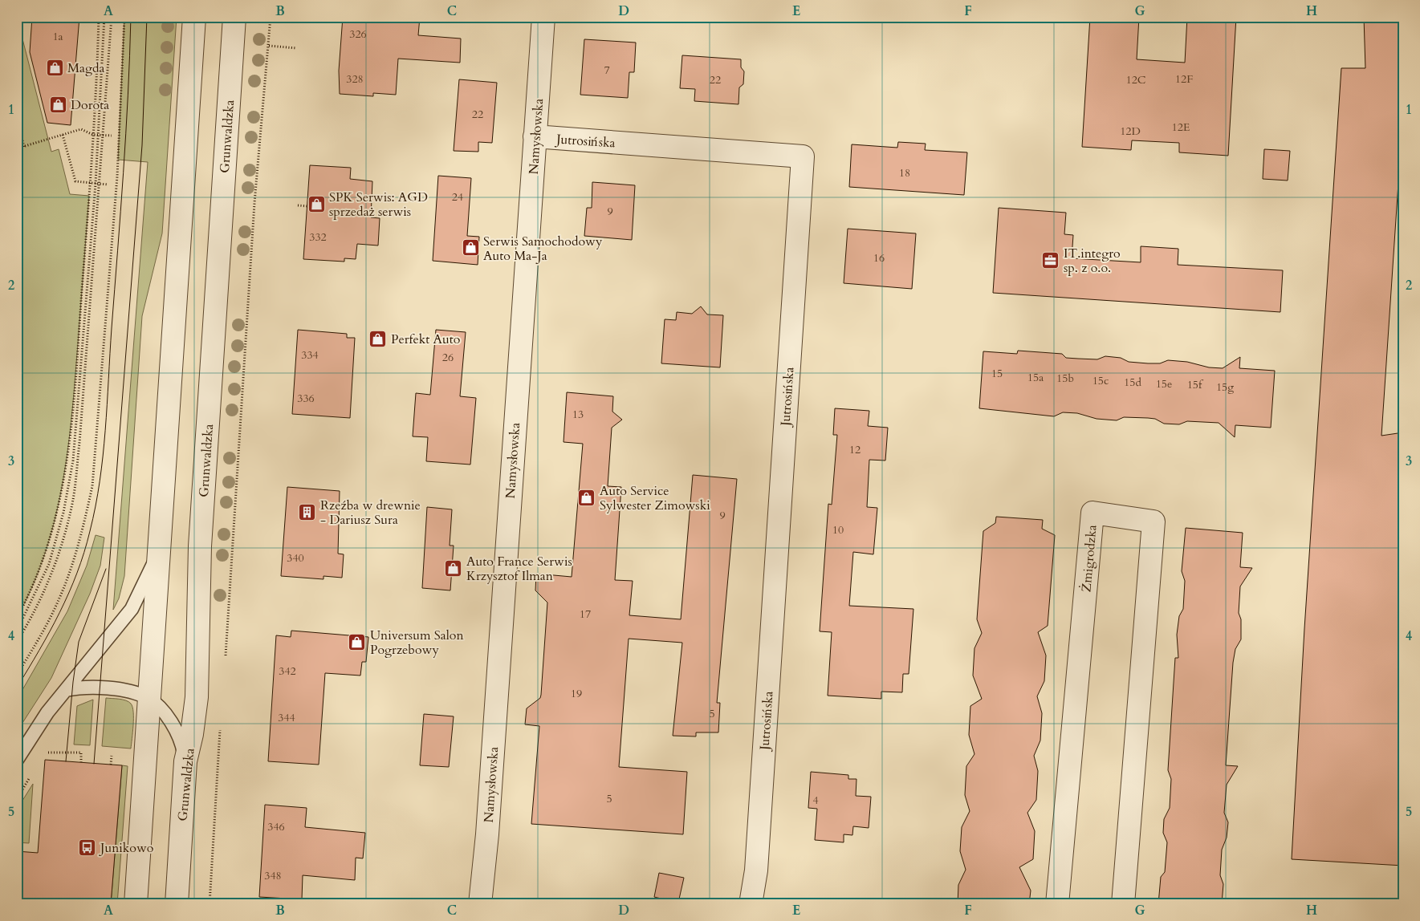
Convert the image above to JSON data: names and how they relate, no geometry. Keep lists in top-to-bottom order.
{
  "streets": {
    "street": [
      "Grunwaldzka",
      "Namysłowska",
      "Jutrosińska",
      "Żmigrodzka"
    ]
  },
  "crossings": [
    ["Namysłowska", "Jutrosińska"]
  ],
  "places": {
    "shop": [
      "Magda",
      "Dorota",
      "SPK Serwis: AGD sprzedaż serwis",
      "Serwis Samochodowy Auto Ma-Ja",
      "Perfekt Auto",
      "Auto Service Sylwester Zimowski",
      "Auto France Serwis Krzysztof Ilman",
      "Universum Salon Pogrzebowy"
    ],
    "office": ["IT.integro sp. z o.o."],
    "building": ["Rzeźba w drewnie - Dariusz Sura"],
    "bus stop": ["Junikowo"]
  },
  "house_numbers": [
    "326",
    "1a",
    "7",
    "328",
    "12F",
    "22",
    "12C",
    "22",
    "12E",
    "12D",
    "18",
    "24",
    "9",
    "332",
    "16",
    "334",
    "26",
    "15",
    "15a",
    "15b",
    "15c",
    "15d",
    "15e",
    "15f",
    "15g",
    "336",
    "13",
    "12",
    "9",
    "10",
    "340",
    "17",
    "342",
    "19",
    "5",
    "344",
    "5",
    "4",
    "346",
    "348"
  ],
  "grid": {
    "columns": [
      "A",
      "B",
      "C",
      "D",
      "E",
      "F",
      "G",
      "H"
    ],
    "rows": [
      "1",
      "2",
      "3",
      "4",
      "5"
    ]
  }
}
